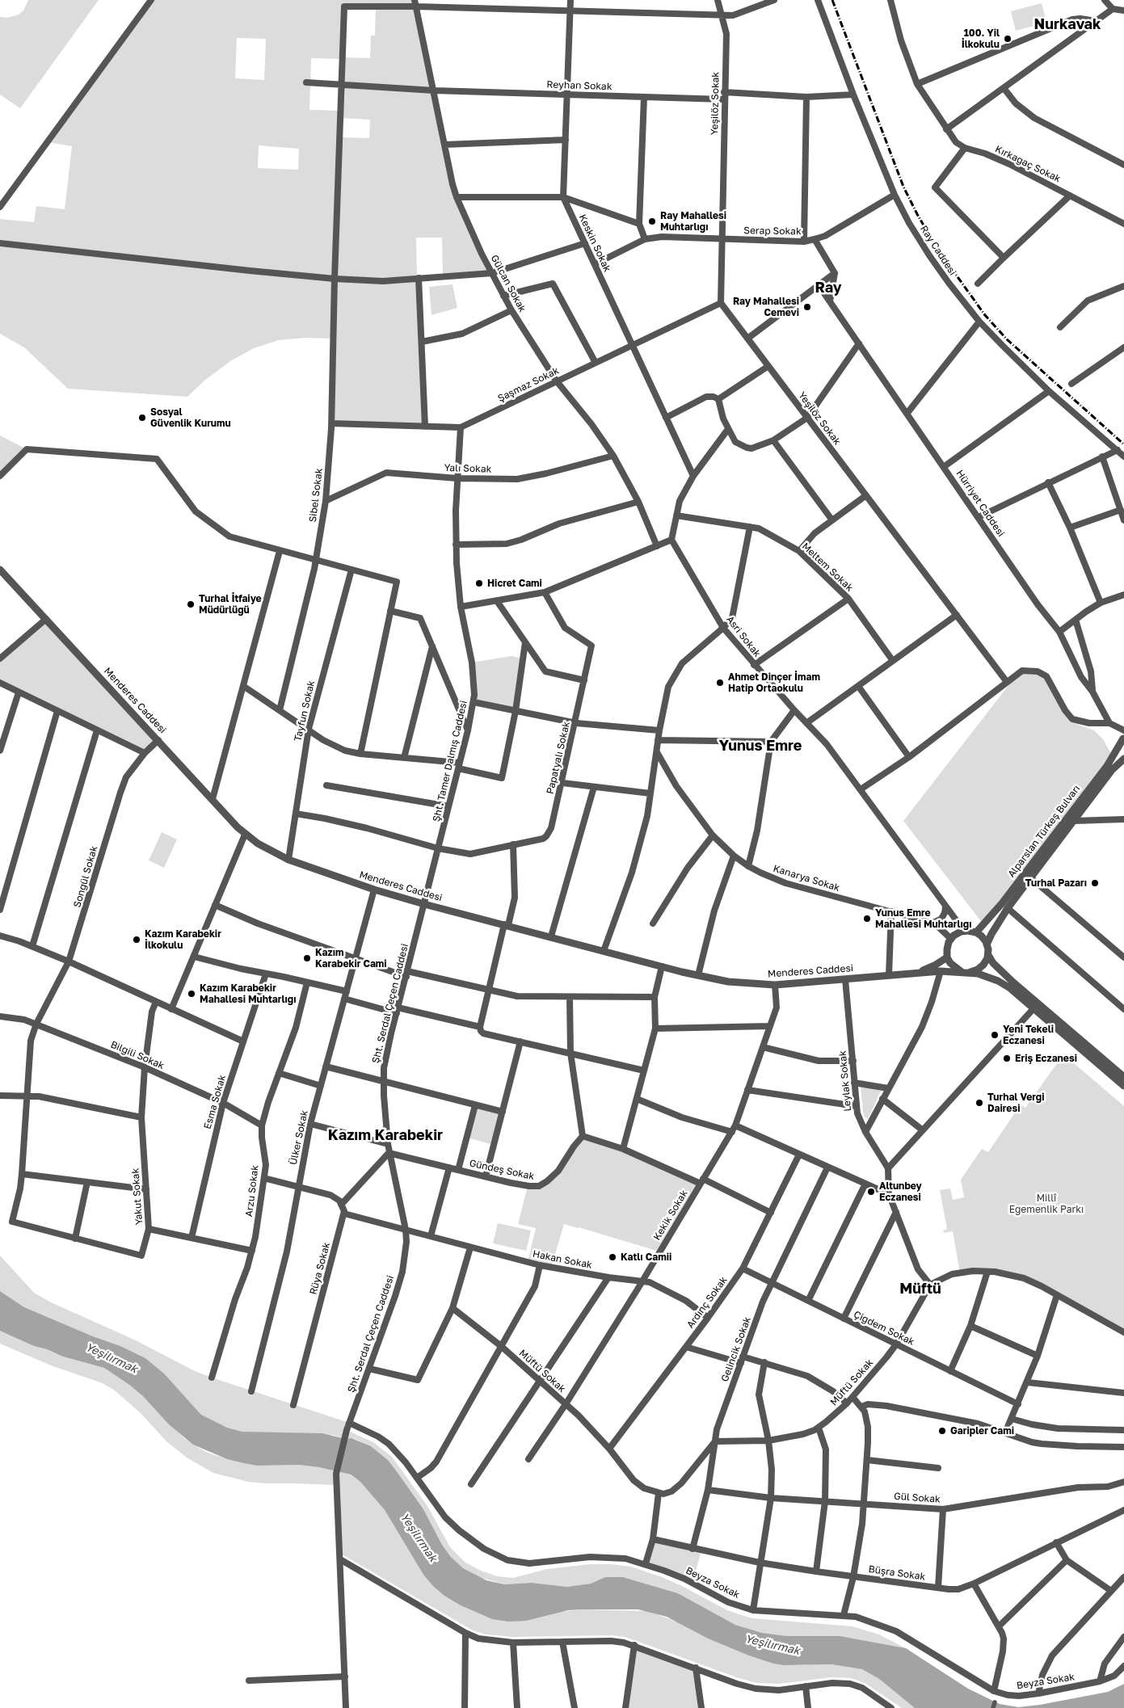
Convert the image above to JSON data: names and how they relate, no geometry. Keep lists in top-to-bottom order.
{
  "streets": {
    "street": [
      "Reyhan Sokak",
      "Yeşilöz Sokak",
      "Kırkağaç Sokak",
      "Serap Sokak",
      "Keskin Sokak",
      "Ray Caddesi",
      "Gülcan Sokak",
      "Şaşmaz Sokak",
      "Yalı Sokak",
      "Sibel Sokak",
      "Hürriyet Caddesi",
      "Meltem Sokak",
      "Asri Sokak",
      "Menderes Caddesi",
      "Tayfun Sokak",
      "Papatyalı Sokak",
      "Şht. Tamer Dalmış Caddesi",
      "Alparslan Türkeş Bulvarı",
      "Songül Sokak",
      "Kanarya Sokak",
      "Şht. Serdal Çeçen Caddesi",
      "Bilgili Sokak",
      "Leylak Sokak",
      "Esma Sokak",
      "Ülker Sokak",
      "Gündeş Sokak",
      "Arzu Sokak",
      "Yakut Sokak",
      "Kekik Sokak",
      "Hakan Sokak",
      "Rüya Sokak",
      "Ardınç Sokak",
      "Çiğdem Sokak",
      "Gelincik Sokak",
      "Müftü Sokak",
      "Gül Sokak",
      "Büşra Sokak",
      "Beyza Sokak"
    ]
  },
  "crossings": [
    ["Reyhan Sokak", "Yeşilöz Sokak"],
    ["Reyhan Sokak", "Keskin Sokak"],
    ["Reyhan Sokak", "Ray Caddesi"],
    ["Reyhan Sokak", "Gülcan Sokak"],
    ["Reyhan Sokak", "Sibel Sokak"],
    ["Yeşilöz Sokak", "Serap Sokak"],
    ["Yeşilöz Sokak", "Şaşmaz Sokak"],
    ["Serap Sokak", "Keskin Sokak"],
    ["Serap Sokak", "Ray Caddesi"],
    ["Keskin Sokak", "Şaşmaz Sokak"],
    ["Gülcan Sokak", "Şaşmaz Sokak"],
    ["Gülcan Sokak", "Yalı Sokak"],
    ["Gülcan Sokak", "Sibel Sokak"],
    ["Şaşmaz Sokak", "Sibel Sokak"],
    ["Şaşmaz Sokak", "Şht. Tamer Dalmış Caddesi"],
    ["Yalı Sokak", "Sibel Sokak"],
    ["Yalı Sokak", "Şht. Tamer Dalmış Caddesi"],
    ["Asri Sokak", "Menderes Caddesi"],
    ["Asri Sokak", "Alparslan Türkeş Bulvarı"],
    ["Asri Sokak", "Kanarya Sokak"],
    ["Menderes Caddesi", "Tayfun Sokak"],
    ["Menderes Caddesi", "Şht. Tamer Dalmış Caddesi"],
    ["Menderes Caddesi", "Alparslan Türkeş Bulvarı"],
    ["Menderes Caddesi", "Songül Sokak"],
    ["Menderes Caddesi", "Kanarya Sokak"],
    ["Menderes Caddesi", "Şht. Serdal Çeçen Caddesi"],
    ["Menderes Caddesi", "Leylak Sokak"],
    ["Menderes Caddesi", "Ülker Sokak"],
    ["Menderes Caddesi", "Kekik Sokak"],
    ["Tayfun Sokak", "Papatyalı Sokak"],
    ["Papatyalı Sokak", "Şht. Tamer Dalmış Caddesi"],
    ["Şht. Tamer Dalmış Caddesi", "Şht. Serdal Çeçen Caddesi"],
    ["Alparslan Türkeş Bulvarı", "Kanarya Sokak"],
    ["Songül Sokak", "Bilgili Sokak"],
    ["Songül Sokak", "Yakut Sokak"],
    ["Şht. Serdal Çeçen Caddesi", "Gündeş Sokak"],
    ["Şht. Serdal Çeçen Caddesi", "Hakan Sokak"],
    ["Şht. Serdal Çeçen Caddesi", "Beyza Sokak"],
    ["Bilgili Sokak", "Esma Sokak"],
    ["Bilgili Sokak", "Arzu Sokak"],
    ["Bilgili Sokak", "Yakut Sokak"],
    ["Kekik Sokak", "Hakan Sokak"],
    ["Kekik Sokak", "Müftü Sokak"],
    ["Hakan Sokak", "Rüya Sokak"],
    ["Hakan Sokak", "Ardınç Sokak"],
    ["Ardınç Sokak", "Çiğdem Sokak"],
    ["Ardınç Sokak", "Müftü Sokak"],
    ["Çiğdem Sokak", "Gelincik Sokak"],
    ["Çiğdem Sokak", "Müftü Sokak"],
    ["Gelincik Sokak", "Müftü Sokak"],
    ["Gelincik Sokak", "Gül Sokak"],
    ["Gelincik Sokak", "Büşra Sokak"]
  ],
  "districts": [
    "Nurkavak",
    "Ray",
    "Yunus Emre",
    "Kazım Karabekir",
    "Müftü"
  ],
  "water": ["Yeşilırmak"],
  "parks": ["Millî Egemenlik Parkı"],
  "places": [
    "100. Yil İlkokulu",
    "Ray Mahallesi Muhtarlığı",
    "Ray Mahallesi Cemevi",
    "Sosyal Güvenlik Kurumu",
    "Hicret Cami",
    "Turhal İtfaiye Müdürlüğü",
    "Ahmet Dinçer İmam Hatip Ortaokulu",
    "Turhal Pazarı",
    "Yunus Emre Mahallesi Muhtarlığı",
    "Kazım Karabekir İlkokulu",
    "Kazım Karabekir Cami",
    "Kazım Karabekir Mahallesi Muhtarlığı",
    "Yeni Tekeli Eczanesi",
    "Eriş Eczanesi",
    "Turhal Vergi Dairesi",
    "Altunbey Eczanesi",
    "Katlı Camii",
    "Garipler Cami"
  ]
}
